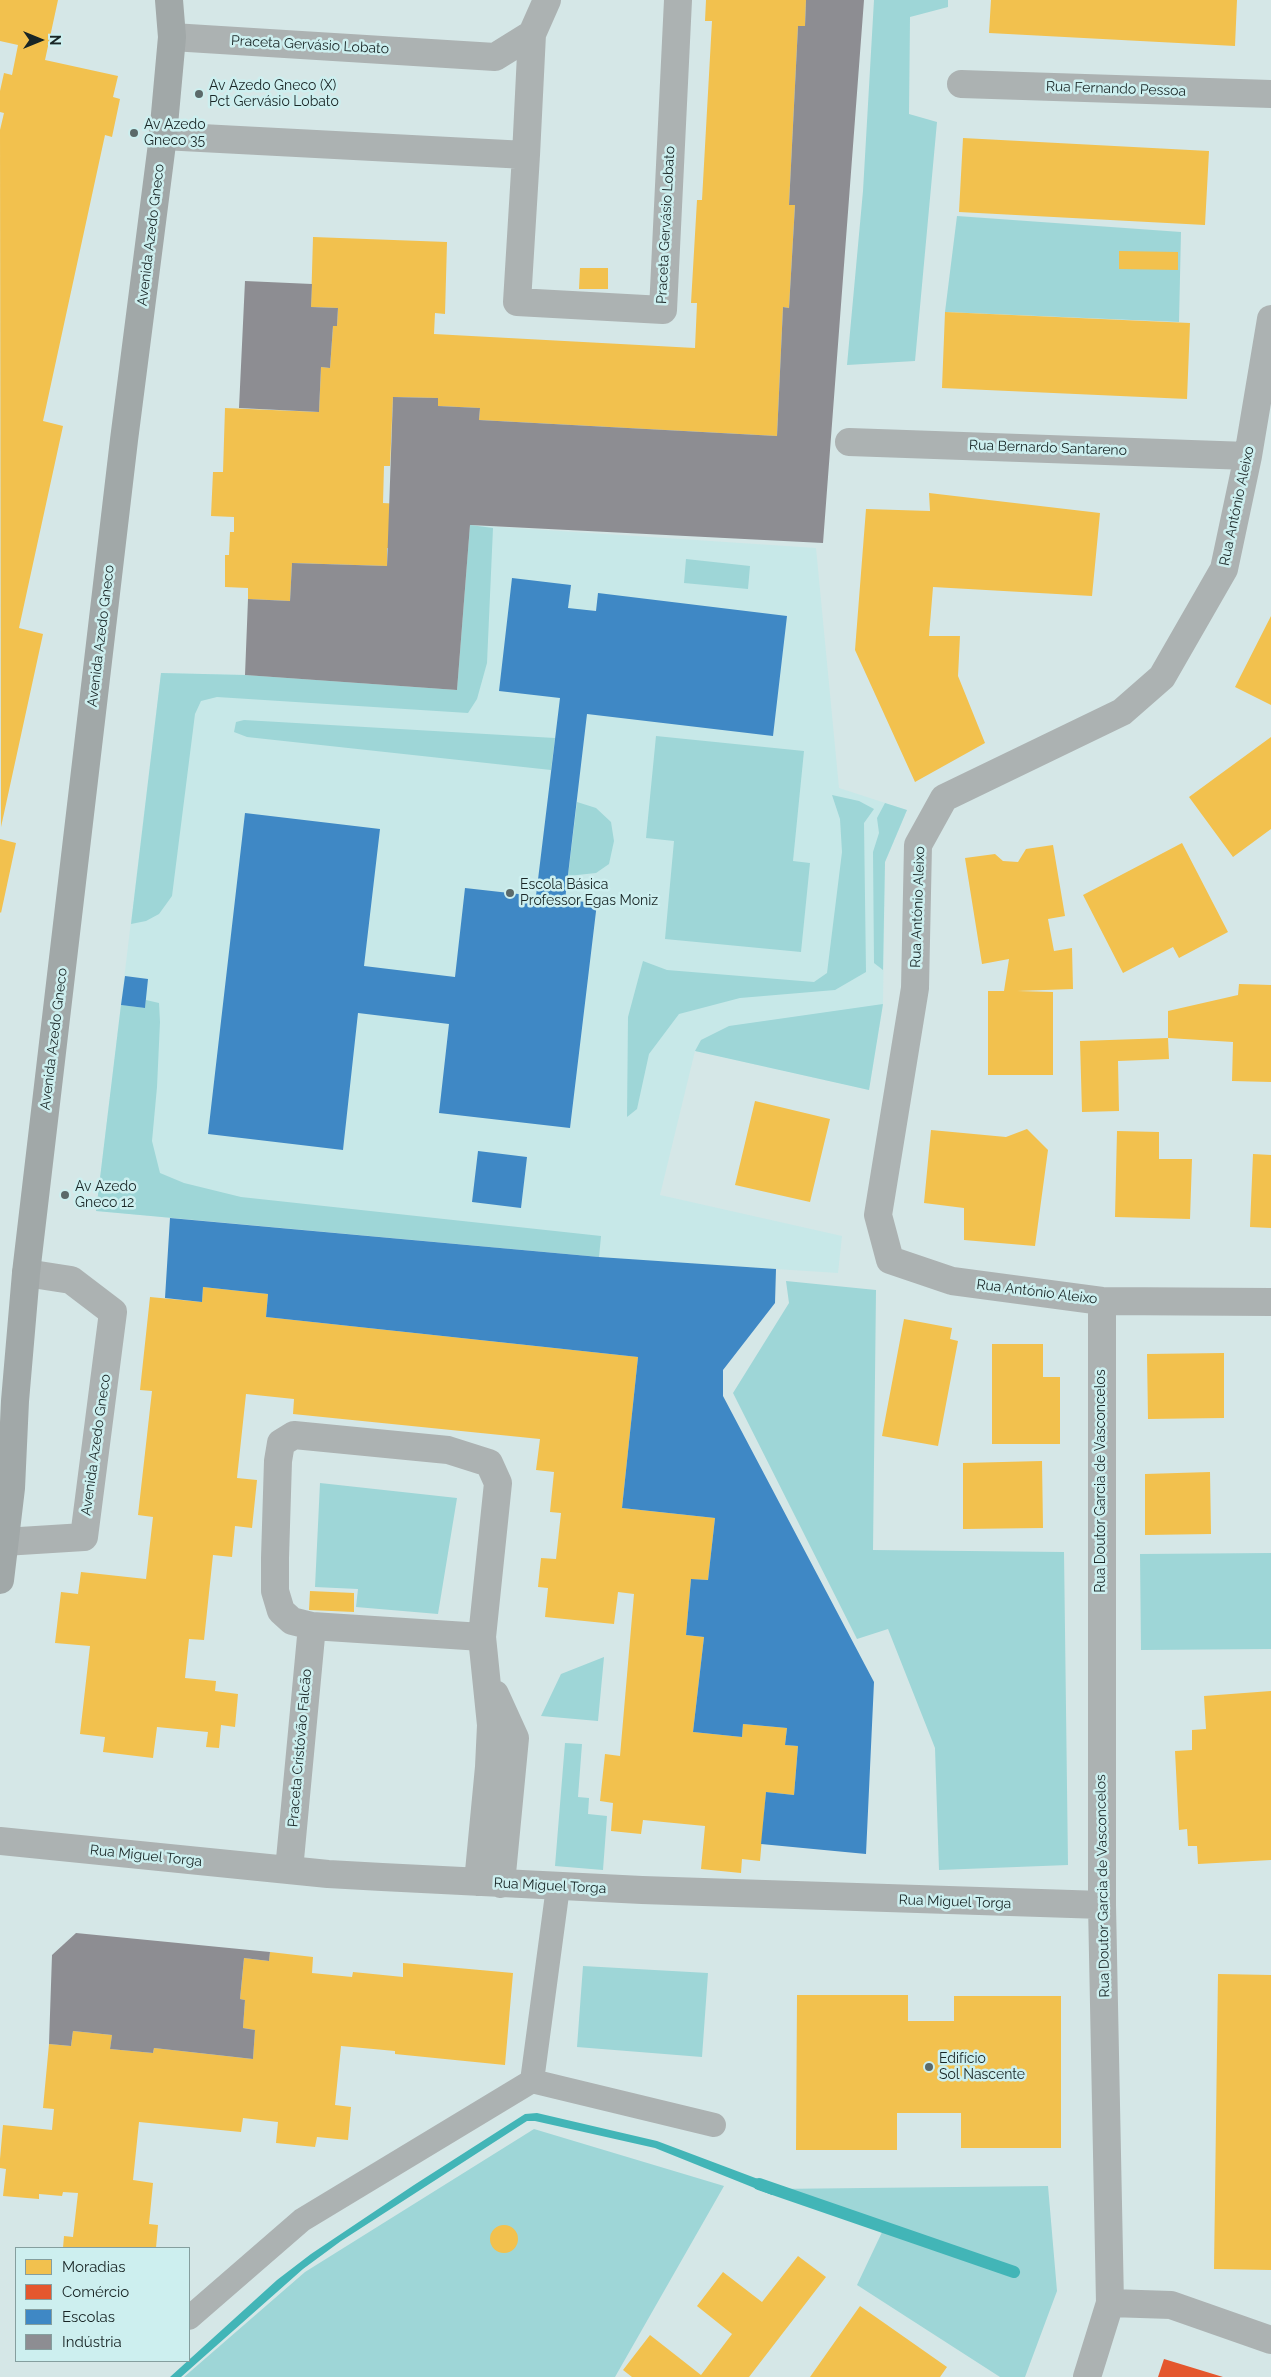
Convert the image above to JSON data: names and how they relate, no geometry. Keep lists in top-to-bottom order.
{
  "streets": {
    "street": [
      "Praceta Gervásio Lobato",
      "Rua Fernando Pessoa",
      "Avenida Azedo Gneco",
      "Rua Bernardo Santareno",
      "Rua António Aleixo",
      "Rua Doutor Garcia de Vasconcelos",
      "Praceta Cristóvão Falcão",
      "Rua Miguel Torga"
    ]
  },
  "crossings": [
    ["Praceta Gervásio Lobato", "Avenida Azedo Gneco"],
    ["Rua Bernardo Santareno", "Rua António Aleixo"],
    ["Rua António Aleixo", "Rua Doutor Garcia de Vasconcelos"],
    ["Rua Doutor Garcia de Vasconcelos", "Rua Miguel Torga"],
    ["Praceta Cristóvão Falcão", "Rua Miguel Torga"]
  ],
  "places": [
    "Av Azedo Gneco (X) Pct Gervásio Lobato",
    "Av Azedo Gneco 35",
    "Escola Básica Professor Egas Moniz",
    "Av Azedo Gneco 12",
    "Edifício Sol Nascente"
  ],
  "legend": [
    "Moradias",
    "Comércio",
    "Escolas",
    "Indústria"
  ],
  "north": "right"
}
